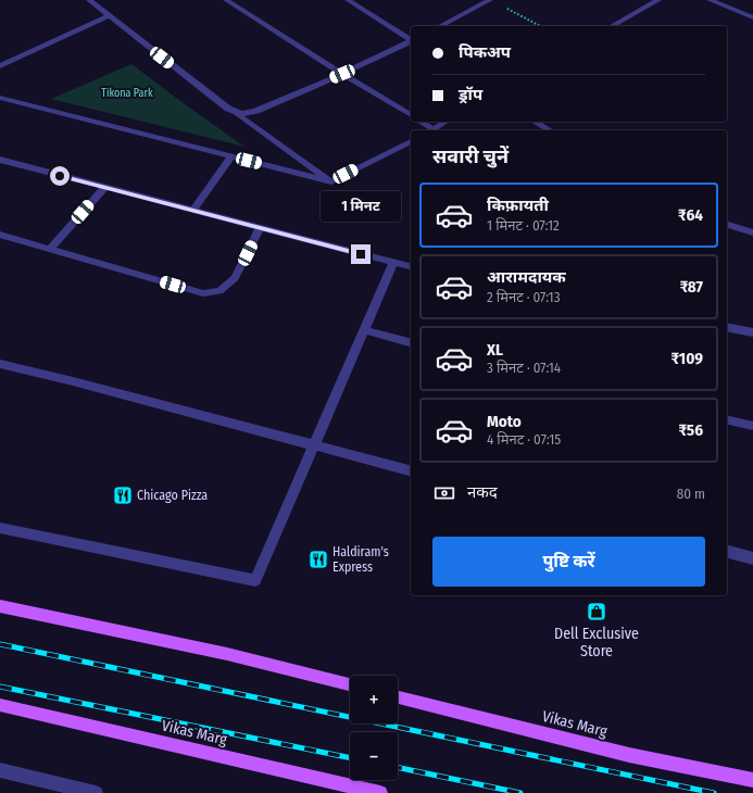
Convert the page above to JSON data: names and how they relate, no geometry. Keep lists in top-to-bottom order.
{
  "streets": {
    "main road": ["Vikas Marg"]
  },
  "parks": ["Tikona Park"],
  "places": {
    "restaurant": ["Chicago Pizza", "Haldiram's Express"],
    "shop": ["Dell Exclusive Store"]
  },
  "page": {
    "banner": ["पिकअप", "ड्रॉप"],
    "heading": "सवारी चुनें",
    "list": [
      {
        "name": "किफ़ायती",
        "note": "1 मिनट · 07:12",
        "value": "₹64"
      },
      {
        "name": "आरामदायक",
        "note": "2 मिनट · 07:13",
        "value": "₹87"
      },
      {
        "name": "XL",
        "note": "3 मिनट · 07:14",
        "value": "₹109"
      },
      {
        "name": "Moto",
        "note": "4 मिनट · 07:15",
        "value": "₹56"
      }
    ],
    "bubble": "1 मिनट",
    "pay": ["नकद", "80 m"],
    "buttons": "पुष्टि करें",
    "map_buttons": ["+", "−"]
  }
}
